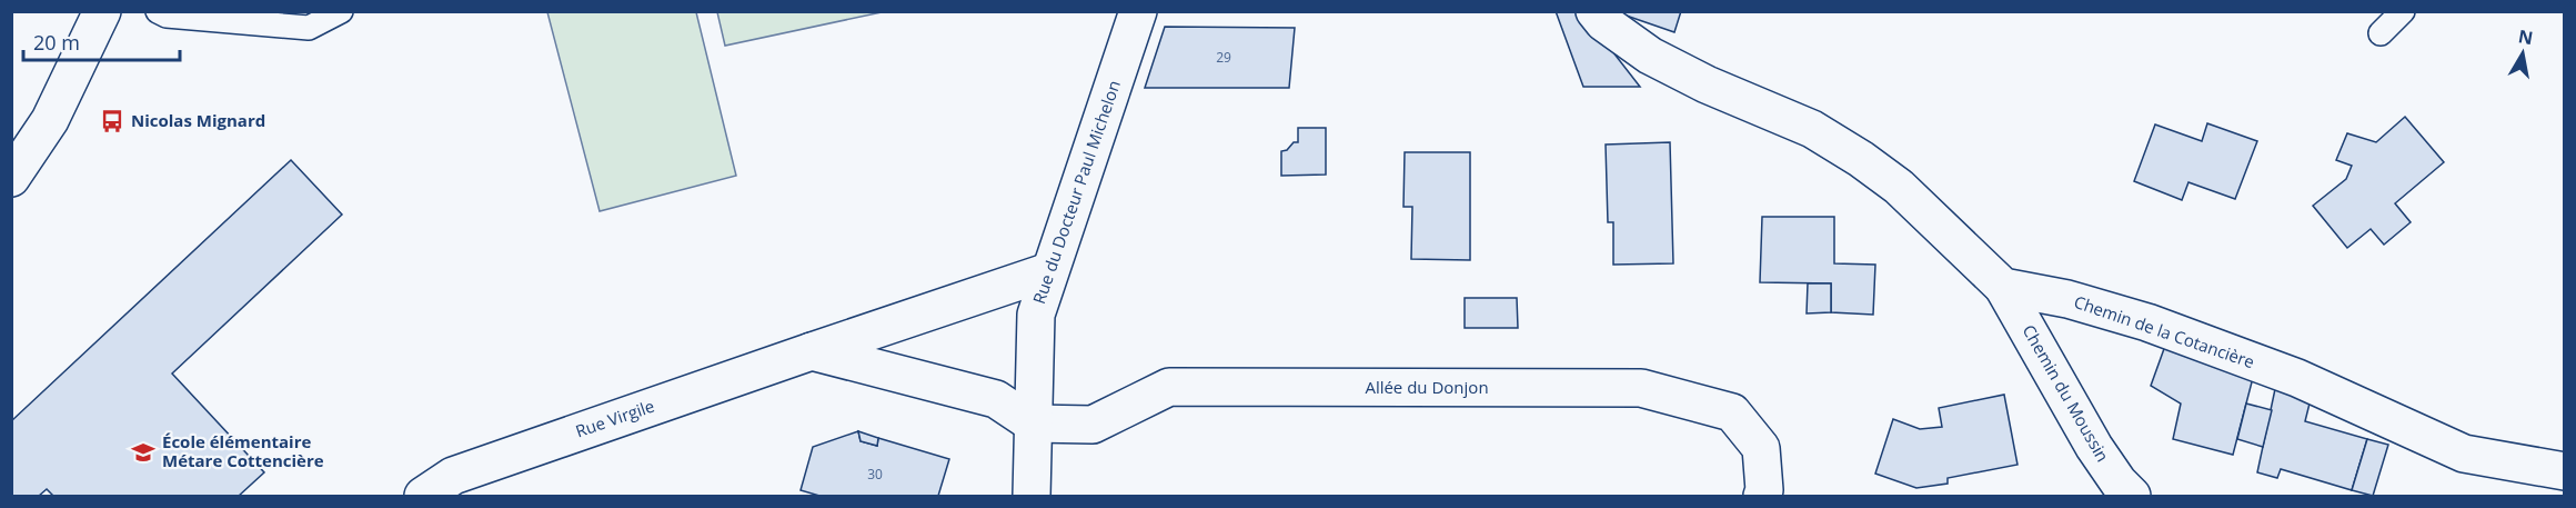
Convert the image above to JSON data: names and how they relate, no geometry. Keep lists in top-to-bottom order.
{
  "streets": {
    "street": [
      "Rue du Docteur Paul Michelon",
      "Chemin de la Cotancière",
      "Allée du Donjon",
      "Chemin du Moussin",
      "Rue Virgile"
    ]
  },
  "crossings": [
    ["Rue du Docteur Paul Michelon", "Allée du Donjon"],
    ["Rue du Docteur Paul Michelon", "Rue Virgile"],
    ["Chemin de la Cotancière", "Chemin du Moussin"]
  ],
  "places": {
    "bus stop": ["Nicolas Mignard"],
    "school or university": ["École élémentaire Métare Cottencière"]
  },
  "house_numbers": ["29", "30"],
  "scale_bar": "20 m",
  "north": "top"
}
